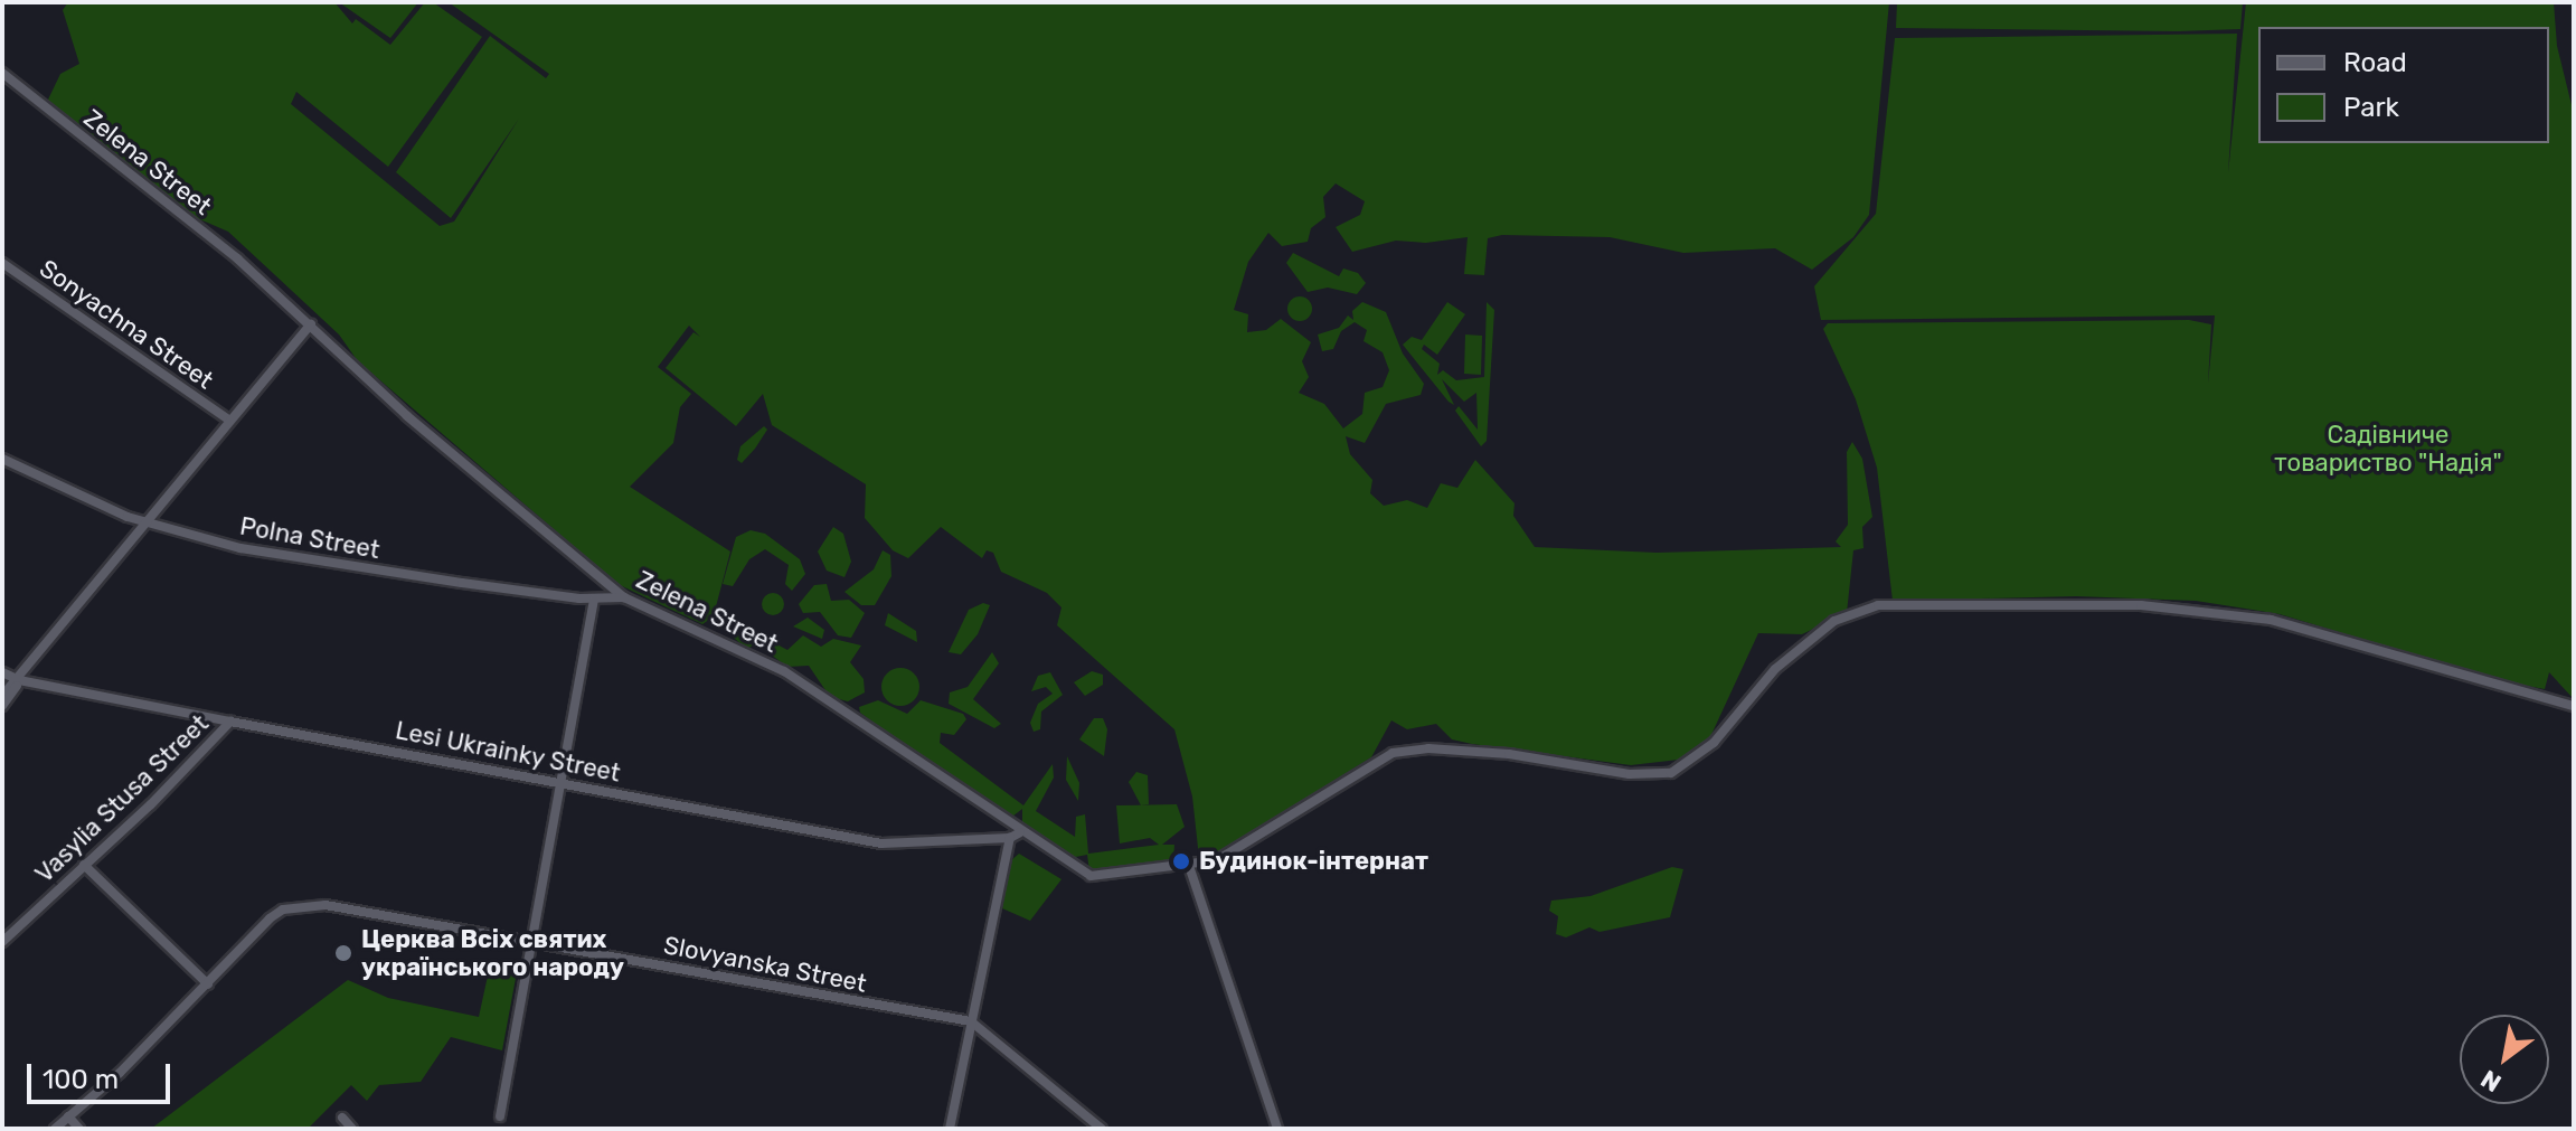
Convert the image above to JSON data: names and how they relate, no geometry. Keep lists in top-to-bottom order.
{
  "streets": {
    "street": [
      "Zelena Street",
      "Sonyachna Street",
      "Polna Street",
      "Lesi Ukrainky Street",
      "Vasylia Stusa Street",
      "Slovyanska Street"
    ]
  },
  "crossings": [
    ["Zelena Street", "Polna Street"],
    ["Zelena Street", "Lesi Ukrainky Street"],
    ["Lesi Ukrainky Street", "Vasylia Stusa Street"]
  ],
  "parks": ["Садівниче товариство \"Надія\""],
  "places": ["Будинок-інтернат", "Церква Всіх святих українського народу"],
  "legend": ["Road", "Park"],
  "scale_bar": "100 m",
  "north": "bottom left"
}
